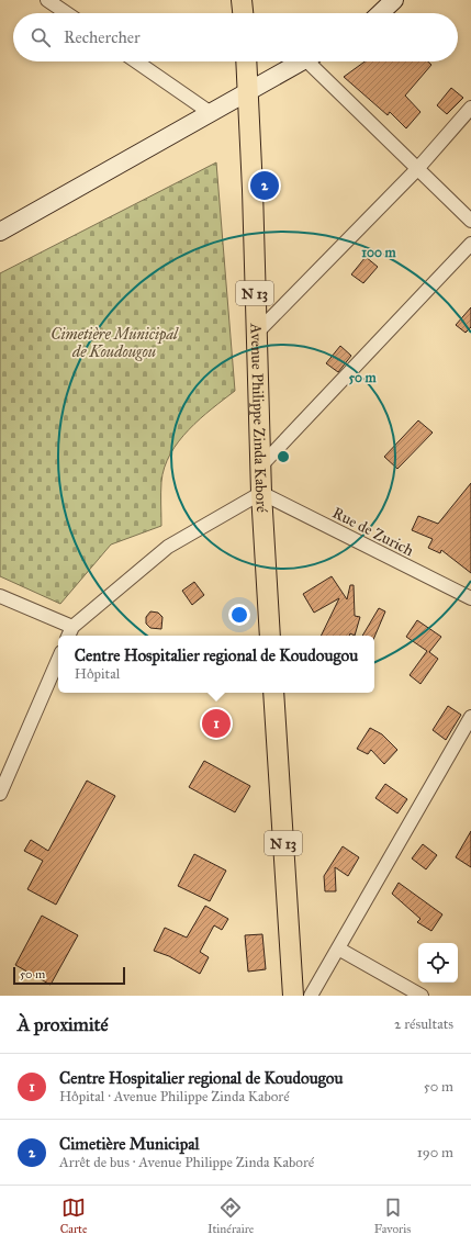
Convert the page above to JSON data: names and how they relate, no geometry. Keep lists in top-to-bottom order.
{
  "streets": {
    "main road": ["N 13", "Avenue Philippe Zinda Kaboré"],
    "street": ["Rue de Zurich"]
  },
  "crossings": [
    ["N 13", "Avenue Philippe Zinda Kaboré"],
    ["Avenue Philippe Zinda Kaboré", "Rue de Zurich"]
  ],
  "parks": ["Cimetière Municipal de Koudougou"],
  "scale_bar": "50 m",
  "page": {
    "search": "Rechercher",
    "pins": ["2", "1"],
    "popup": ["Centre Hospitalier regional de Koudougou", "Hôpital"],
    "scale": "50 m",
    "heading": ["À proximité", "2 résultats"],
    "list": [
      {
        "mark": "1",
        "name": "Centre Hospitalier regional de Koudougou",
        "note": "Hôpital · Avenue Philippe Zinda Kaboré",
        "value": "50 m"
      },
      {
        "mark": "2",
        "name": "Cimetière Municipal",
        "note": "Arrêt de bus · Avenue Philippe Zinda Kaboré",
        "value": "190 m"
      }
    ],
    "nav": ["Carte", "Itinéraire", "Favoris"]
  },
  "rings": ["100 m", "50 m"]
}
